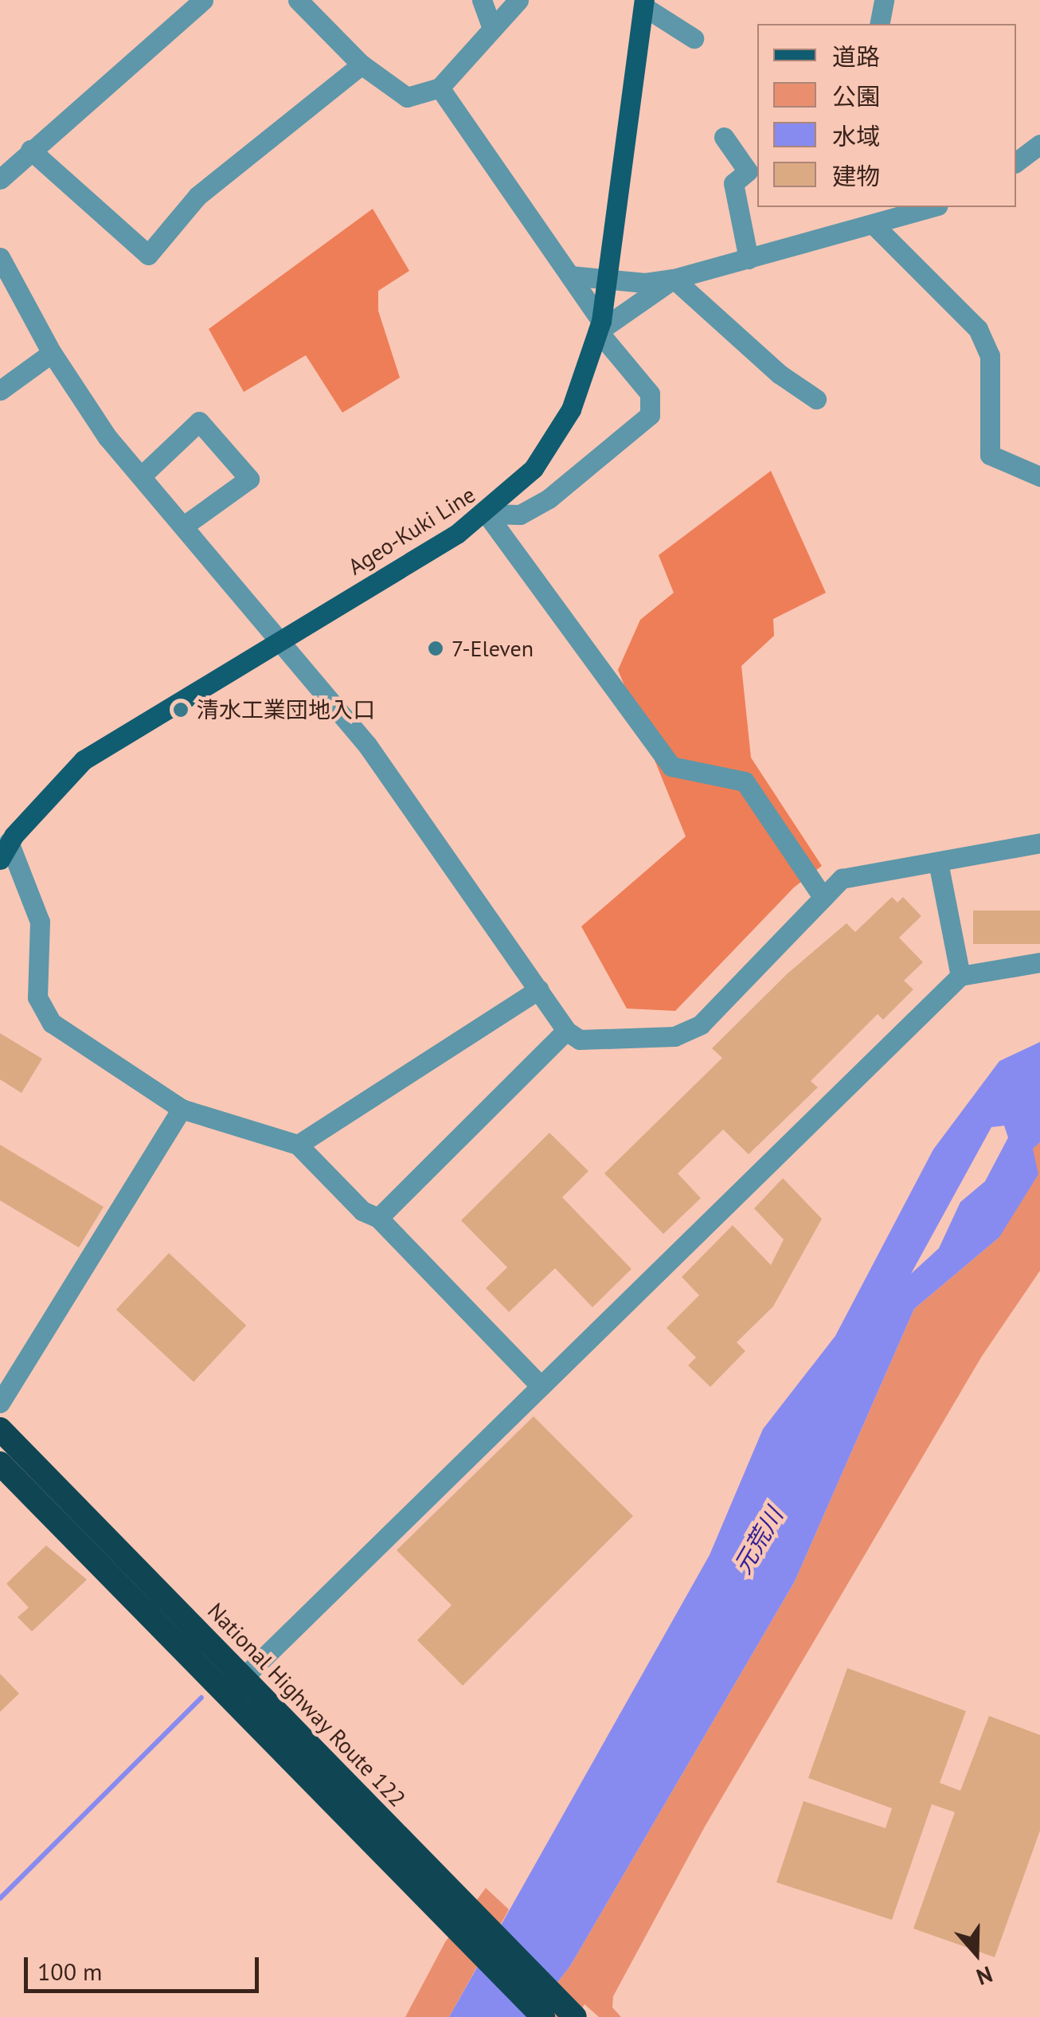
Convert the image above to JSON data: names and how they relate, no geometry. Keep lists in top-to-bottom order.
{
  "streets": {
    "highway": ["National Highway Route 122"],
    "main road": ["Ageo-Kuki Line"]
  },
  "water": ["元荒川"],
  "places": ["7-Eleven", "清水工業団地入口"],
  "legend": [
    "道路",
    "公園",
    "水域",
    "建物"
  ],
  "scale_bar": "100 m",
  "north": "bottom"
}
